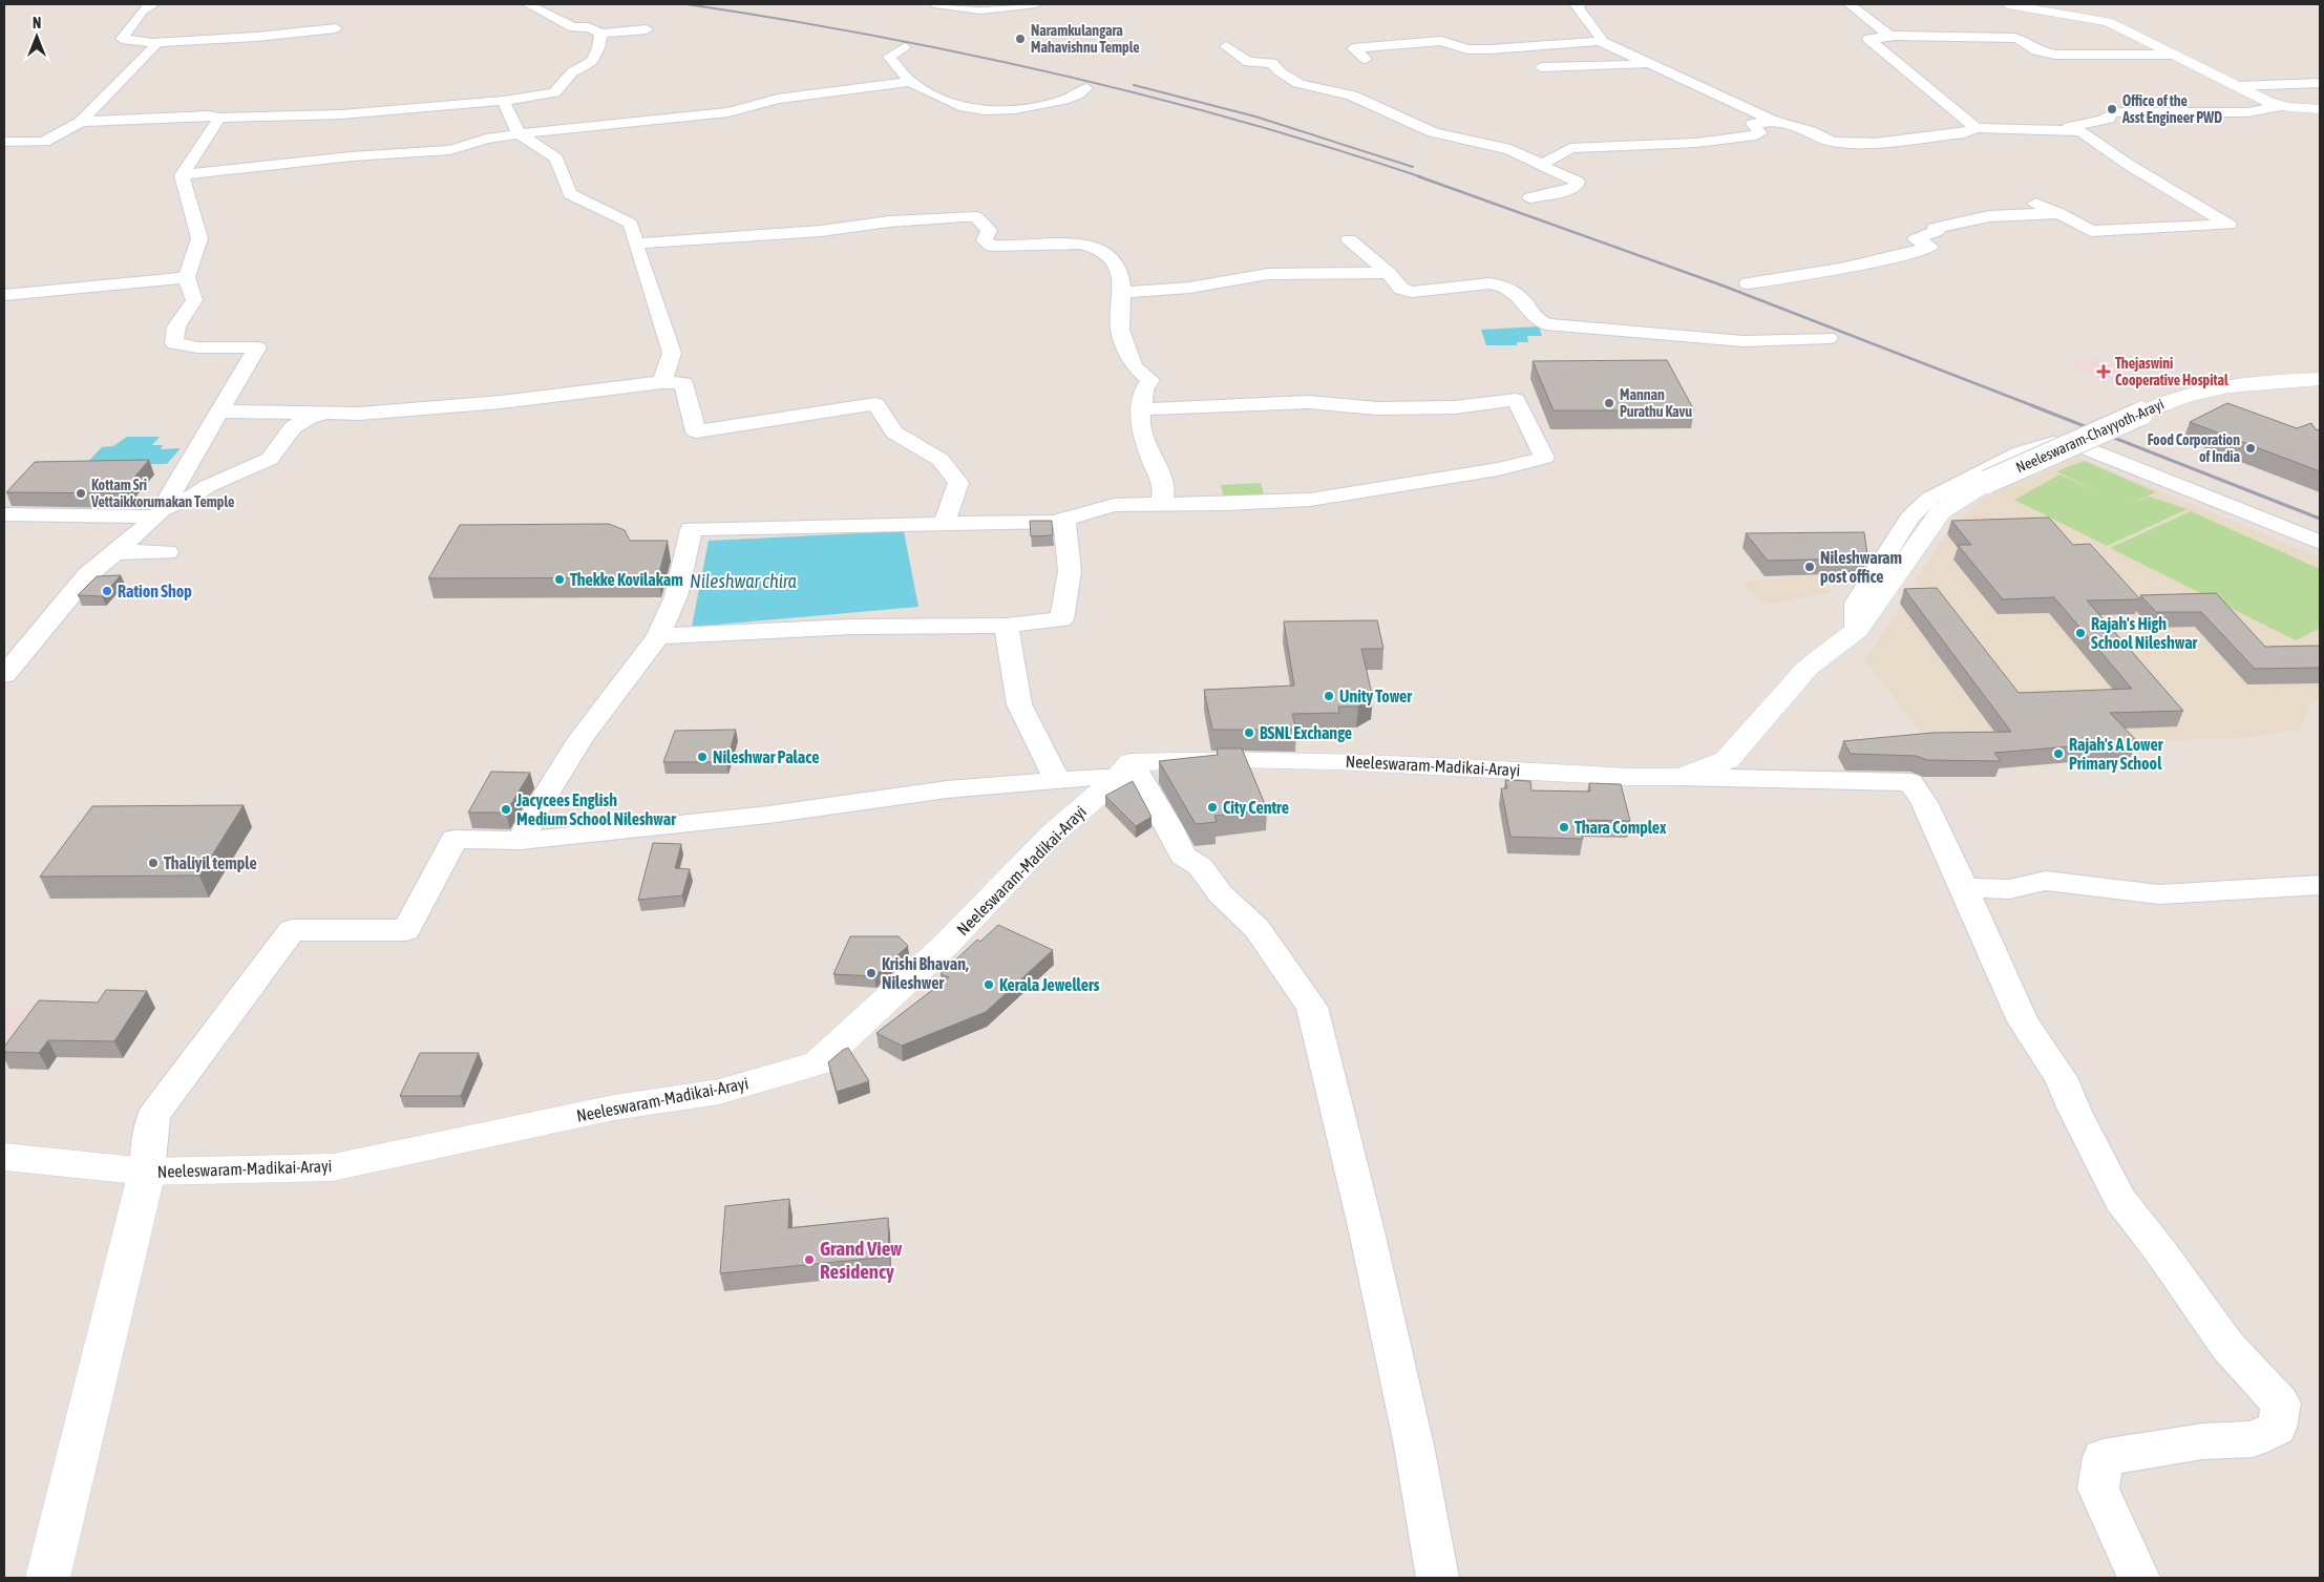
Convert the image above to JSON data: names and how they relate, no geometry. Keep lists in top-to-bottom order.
{
  "streets": {
    "main road": ["Neeleswaram-Chayyoth-Arayi", "Neeleswaram-Madikai-Arayi"]
  },
  "crossings": [
    ["Neeleswaram-Chayyoth-Arayi", "Neeleswaram-Madikai-Arayi"]
  ],
  "water": ["Nileshwar chira"],
  "places": {
    "other": [
      "Naramkulangara Mahavishnu Temple",
      "Office of the Asst Engineer PWD",
      "Mannan Purathu Kavu",
      "Food Corporation of India",
      "Kottam Sri Vettaikkorumakan Temple",
      "Nileshwaram post office",
      "Thekke Kovilakam",
      "Ration Shop",
      "Rajah's High School Nileshwar",
      "Unity Tower",
      "BSNL Exchange",
      "Rajah's A Lower Primary School",
      "Nileshwar Palace",
      "City Centre",
      "Jacycees English Medium School Nileshwar",
      "Thara Complex",
      "Thaliyil temple",
      "Krishi Bhavan, Nileshwer",
      "Kerala Jewellers",
      "Grand View Residency"
    ],
    "health": ["Thejaswini Cooperative Hospital"]
  },
  "north": "top"
}
